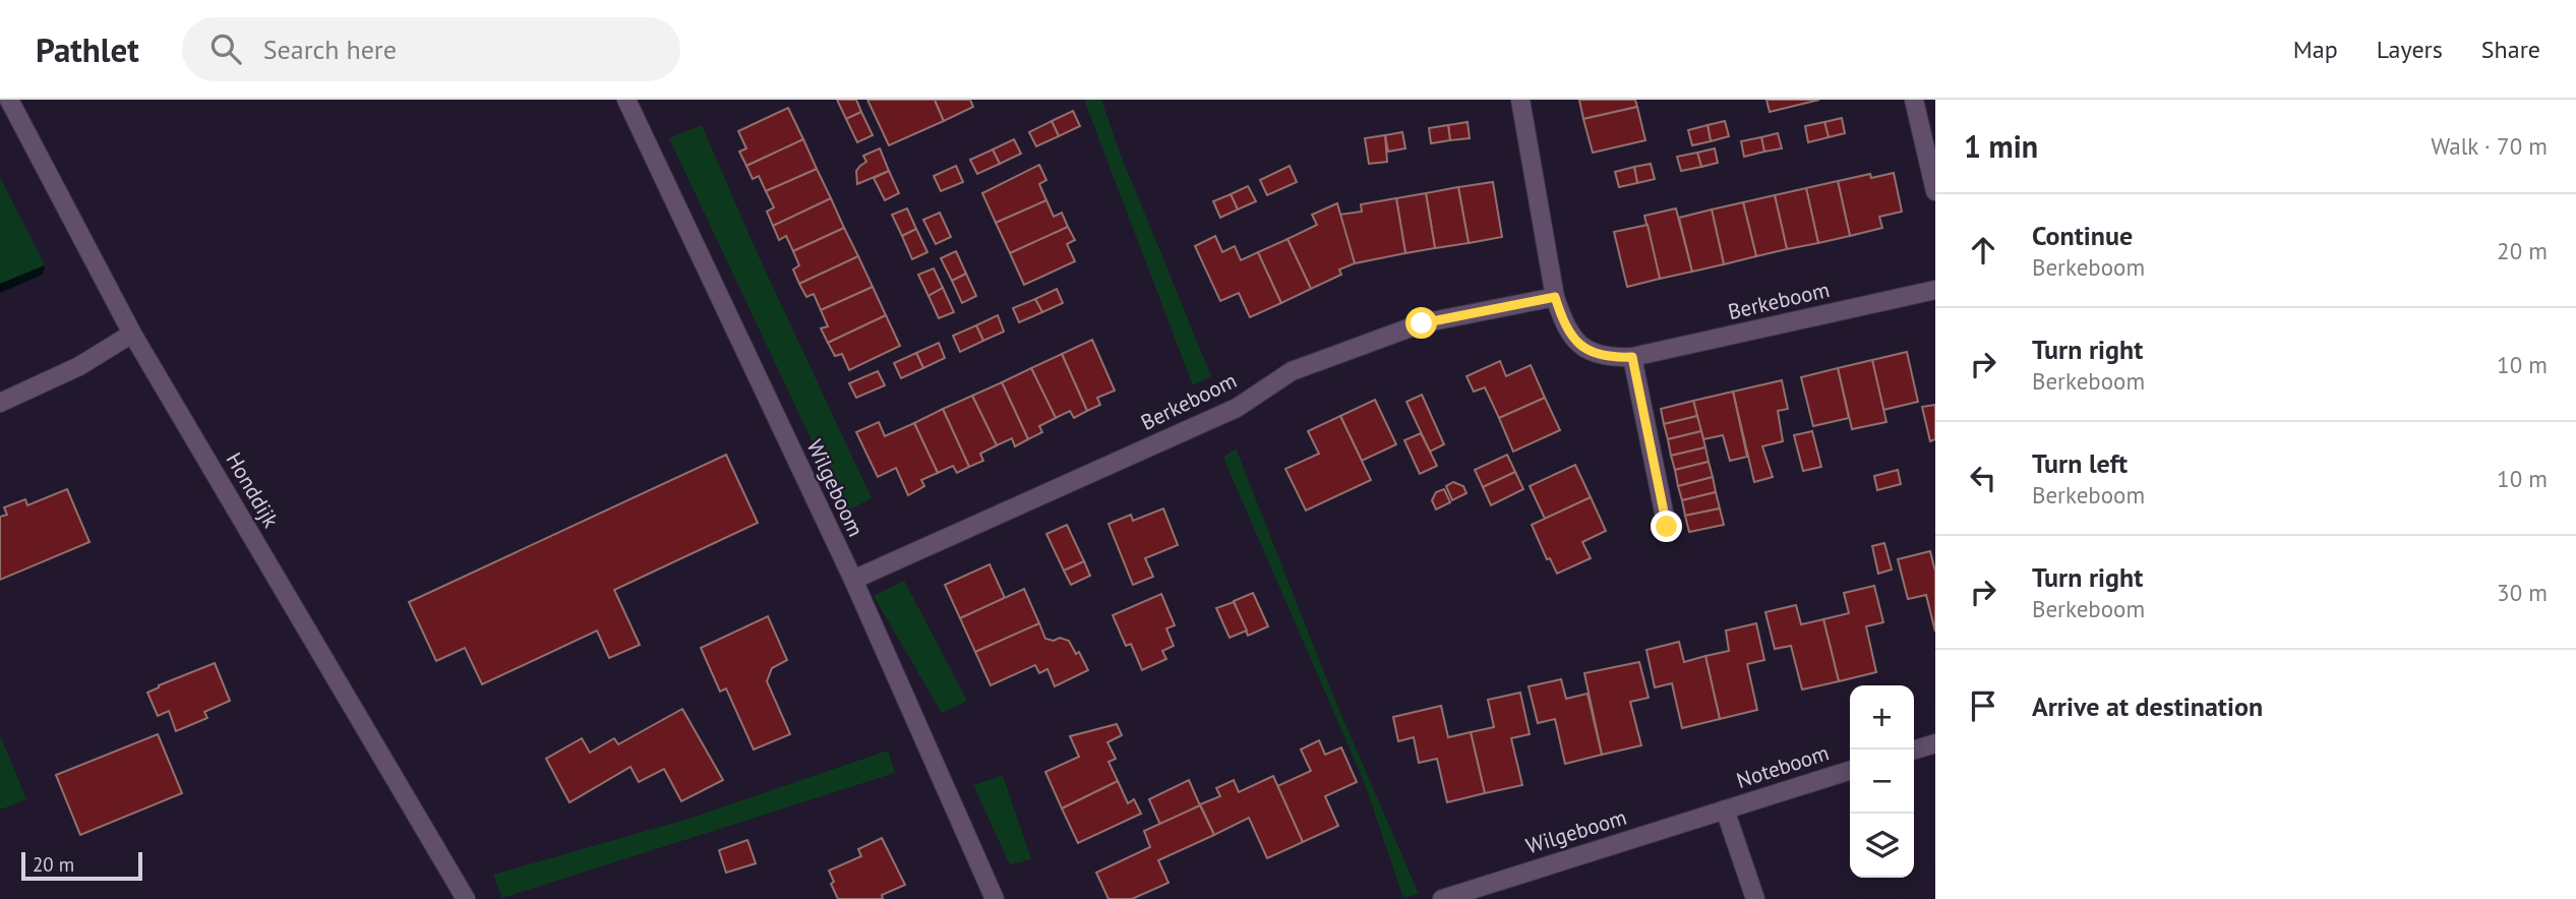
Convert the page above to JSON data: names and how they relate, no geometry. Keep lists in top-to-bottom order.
{
  "streets": {
    "street": [
      "Berkeboom",
      "Wilgeboom",
      "Honddijk",
      "Noteboom"
    ]
  },
  "crossings": [
    ["Berkeboom", "Wilgeboom"],
    ["Wilgeboom", "Noteboom"]
  ],
  "scale_bar": "20 m",
  "page": {
    "header": "Pathlet",
    "search": "Search here",
    "nav": ["Map", "Layers", "Share"],
    "heading": ["1 min", "Walk · 70 m"],
    "list": [
      ["Continue", "Berkeboom", "20 m"],
      ["Turn right", "Berkeboom", "10 m"],
      ["Turn left", "Berkeboom", "10 m"],
      ["Turn right", "Berkeboom", "30 m"],
      "Arrive at destination"
    ],
    "map_buttons": ["+", "−"],
    "scale": "20 m"
  }
}
